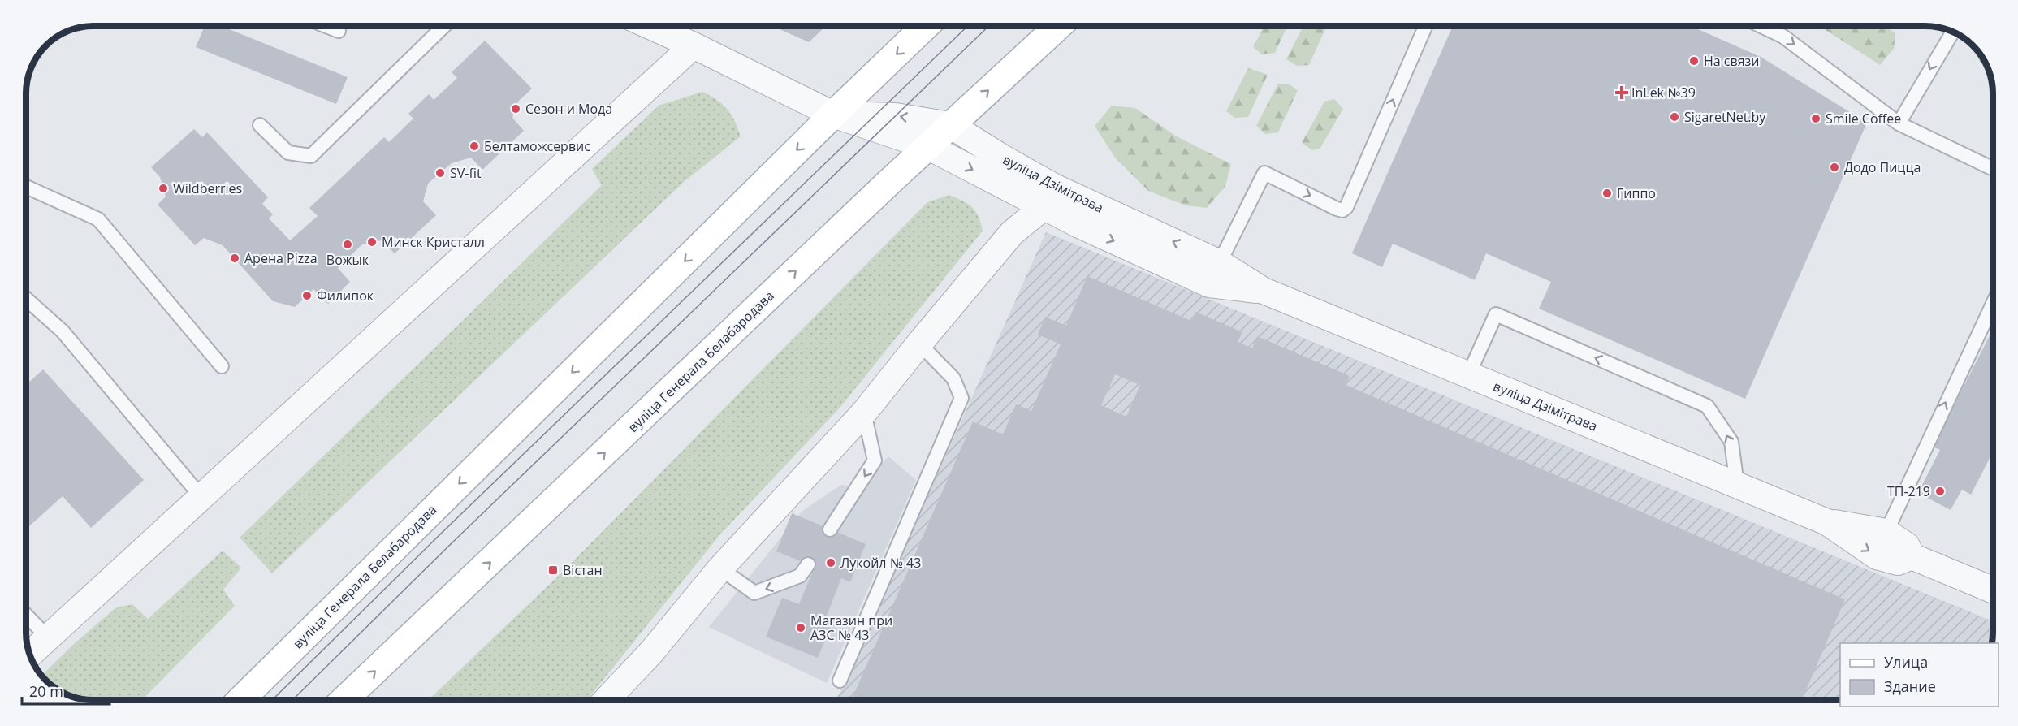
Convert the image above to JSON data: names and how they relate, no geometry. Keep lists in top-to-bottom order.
{
  "streets": {
    "main road": ["вуліца Генерала Белабародава"],
    "street": ["вуліца Дзімітрава"]
  },
  "crossings": [
    ["вуліца Дзімітрава", "вуліца Генерала Белабародава"]
  ],
  "places": {
    "other": [
      "На связи",
      "Сезон и Мода",
      "SigaretNet.by",
      "Smile Coffee",
      "Белтаможсервис",
      "Додо Пицца",
      "SV-fit",
      "Wildberries",
      "Гиппо",
      "Минск Кристалл",
      "Вожык",
      "Арена Pizza",
      "Филипок",
      "ТП-219",
      "Лукойл № 43",
      "Магазин при АЗС № 43"
    ],
    "health": ["InLek №39"],
    "transit": ["Вістан"]
  },
  "legend": ["Улица", "Здание"],
  "scale_bar": "20 m"
}
